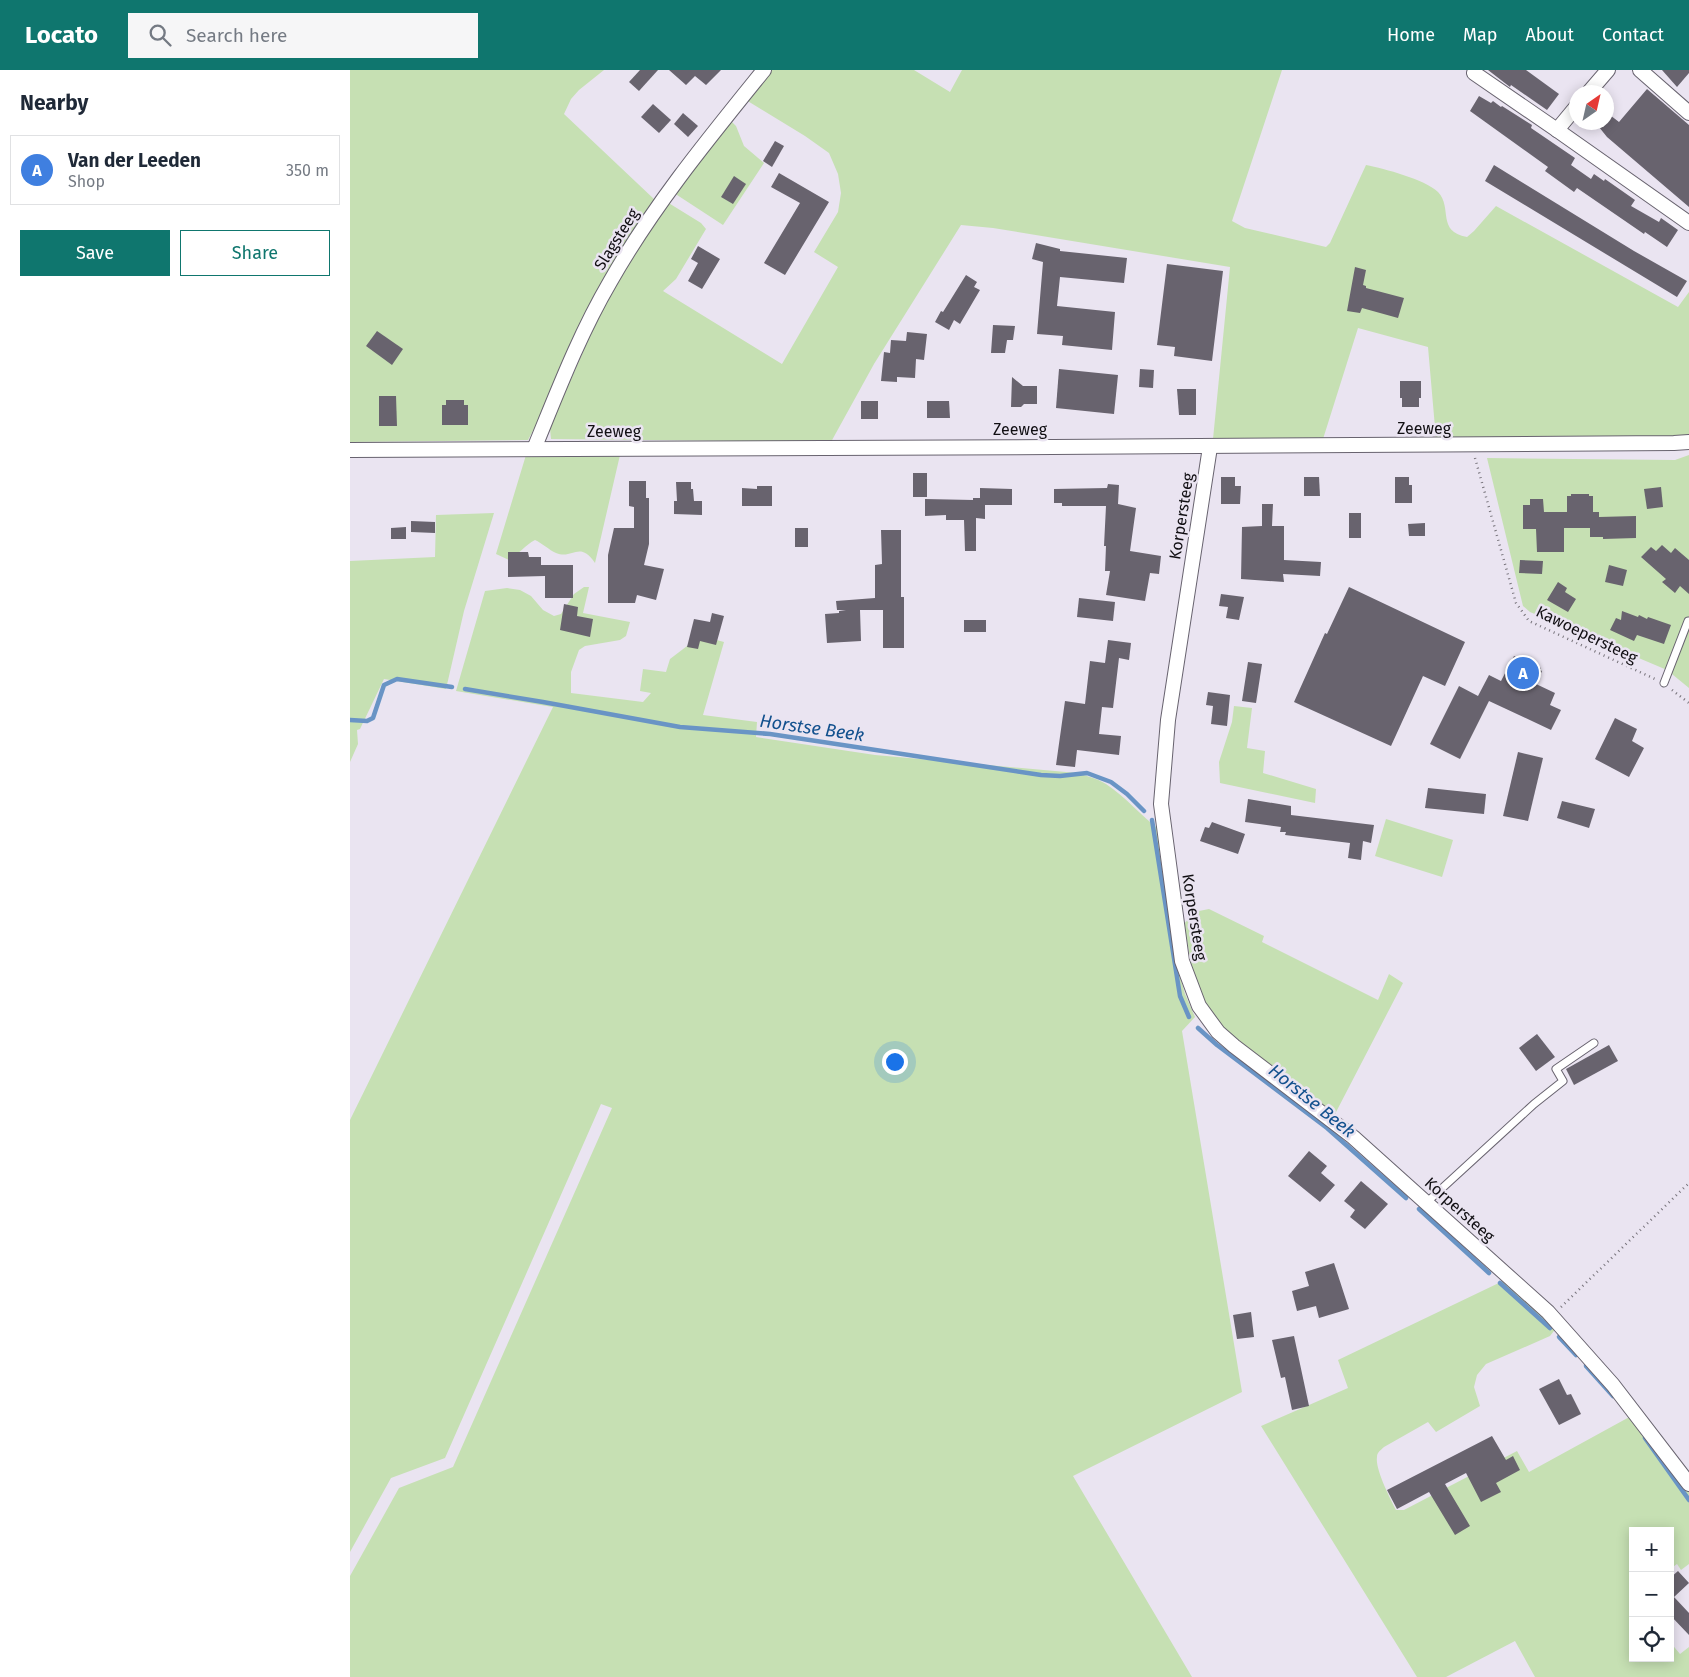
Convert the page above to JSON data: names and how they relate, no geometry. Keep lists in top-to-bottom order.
{
  "streets": {
    "street": ["Slagsteeg", "Zeeweg", "Korpersteeg"],
    "path": ["Kawoepersteeg"]
  },
  "crossings": [
    ["Slagsteeg", "Zeeweg"],
    ["Zeeweg", "Korpersteeg"],
    ["Zeeweg", "Kawoepersteeg"]
  ],
  "water": ["Horstse Beek"],
  "north": "top right",
  "page": {
    "header": "Locato",
    "search": "Search here",
    "nav": [
      "Home",
      "Map",
      "About",
      "Contact"
    ],
    "heading": "Nearby",
    "list": [
      {
        "mark": "A",
        "name": "Van der Leeden",
        "note": "Shop",
        "value": "350 m"
      }
    ],
    "buttons": ["Save", "Share"],
    "pins": "A",
    "map_buttons": ["+", "−"]
  }
}
